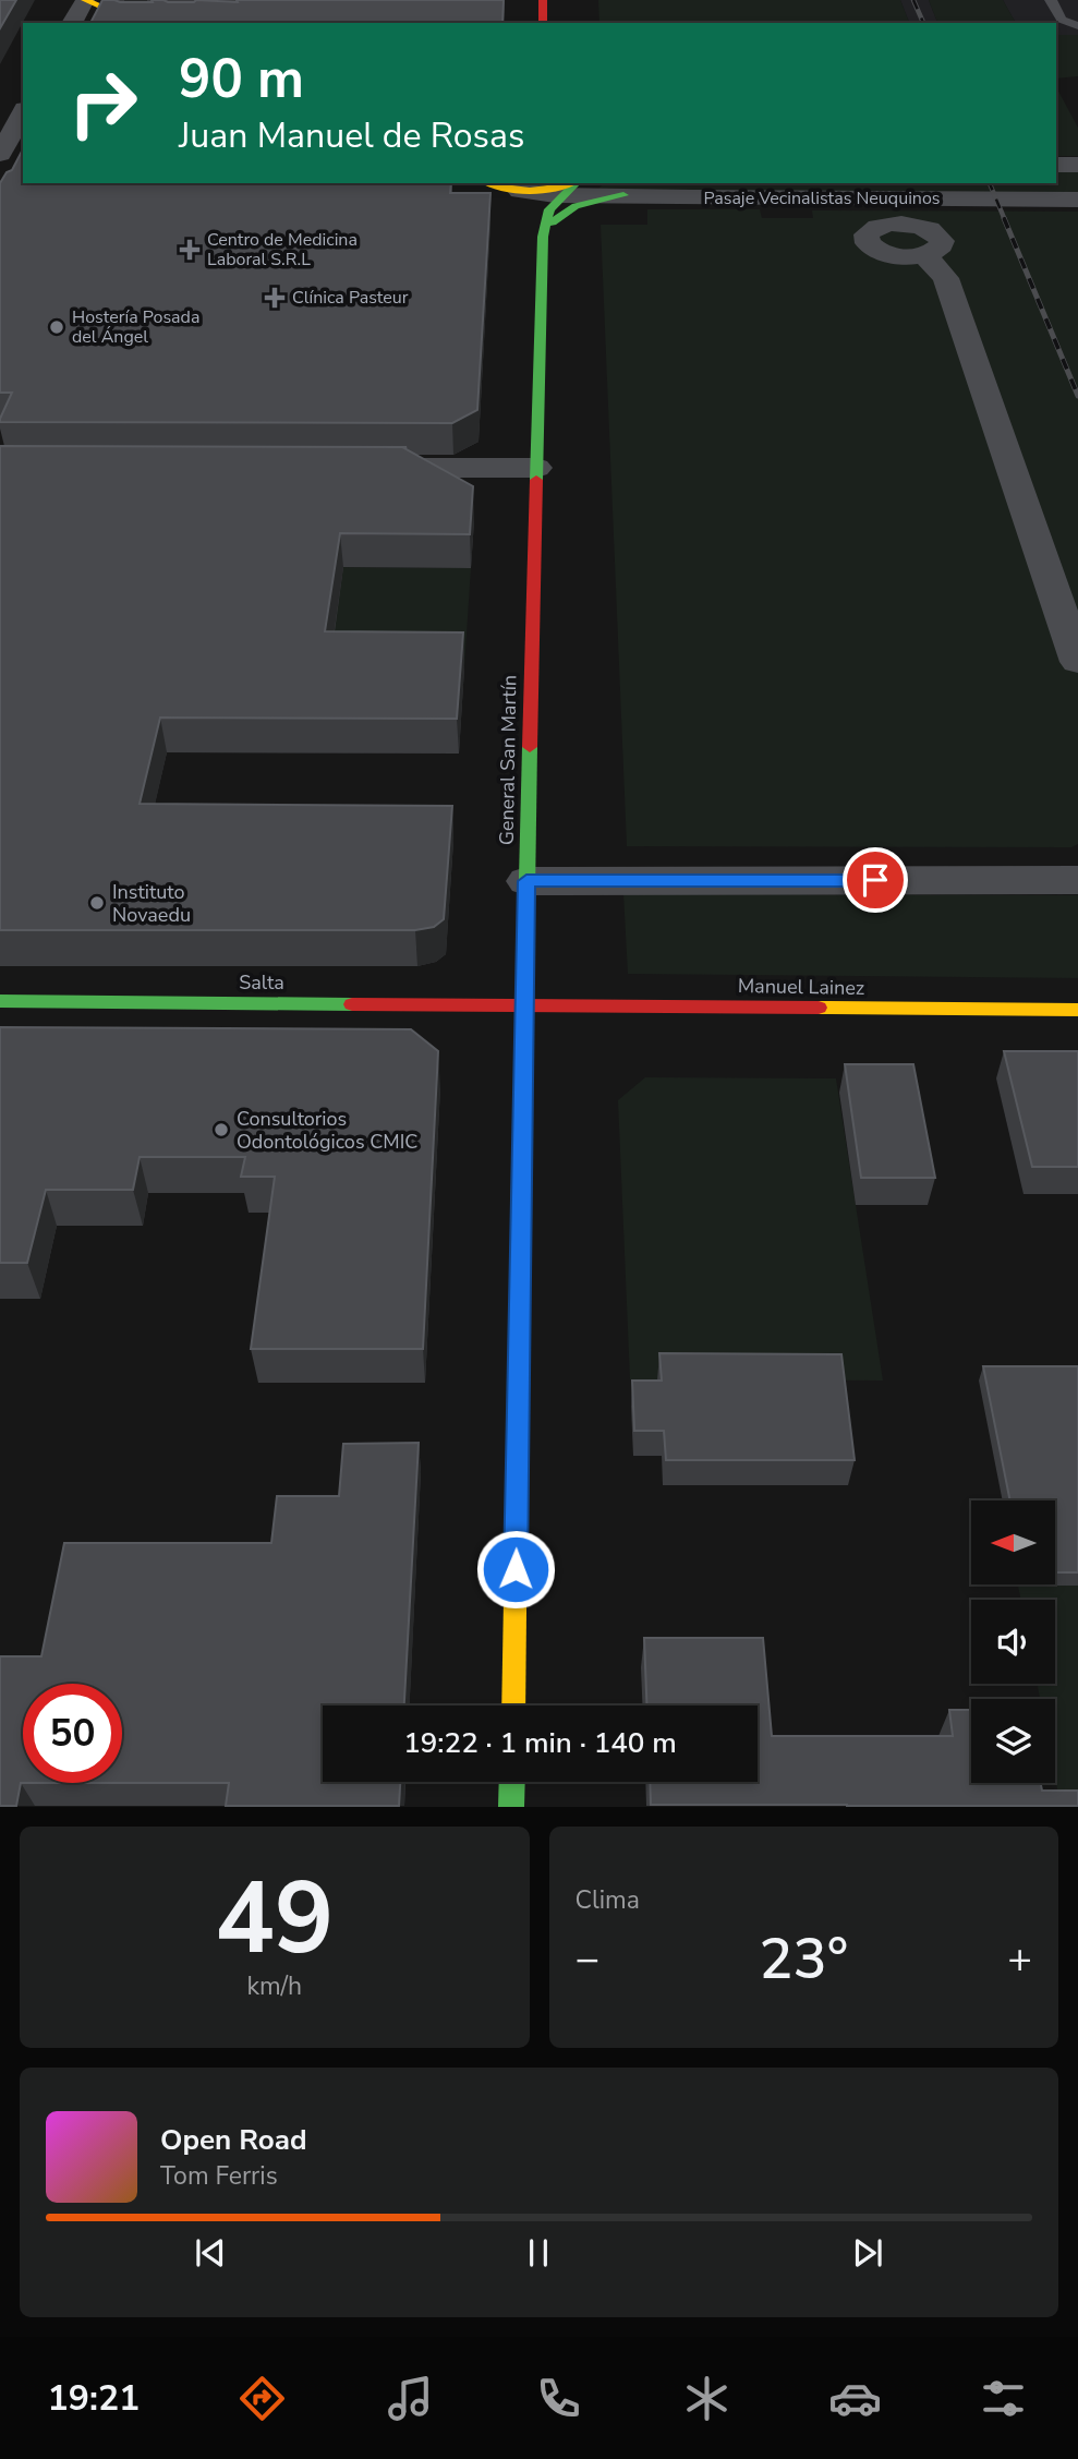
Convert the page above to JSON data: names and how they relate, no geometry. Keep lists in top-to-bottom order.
{
  "streets": {
    "main road": ["General San Martín", "Salta", "Manuel Lainez"],
    "street": ["Pasaje Vecinalistas Neuquinos"]
  },
  "crossings": [
    ["Pasaje Vecinalistas Neuquinos", "General San Martín"],
    ["General San Martín", "Salta"],
    ["General San Martín", "Manuel Lainez"],
    ["Salta", "Manuel Lainez"]
  ],
  "places": {
    "health": ["Centro de Medicina Laboral S.R.L", "Clínica Pasteur"],
    "other": ["Hostería Posada del Ángel", "Instituto Novaedu", "Consultorios Odontológicos CMIC"]
  },
  "north": "left",
  "page": {
    "turn": ["90 m", "Juan Manuel de Rosas"],
    "limit": "50",
    "trip": "19:22 · 1 min · 140 m",
    "tile": [
      ["49", "km/h"],
      "Clima"
    ],
    "heat": ["−", "23°", "+"],
    "song": ["Open Road", "Tom Ferris"],
    "tabs": "19:21"
  }
}
